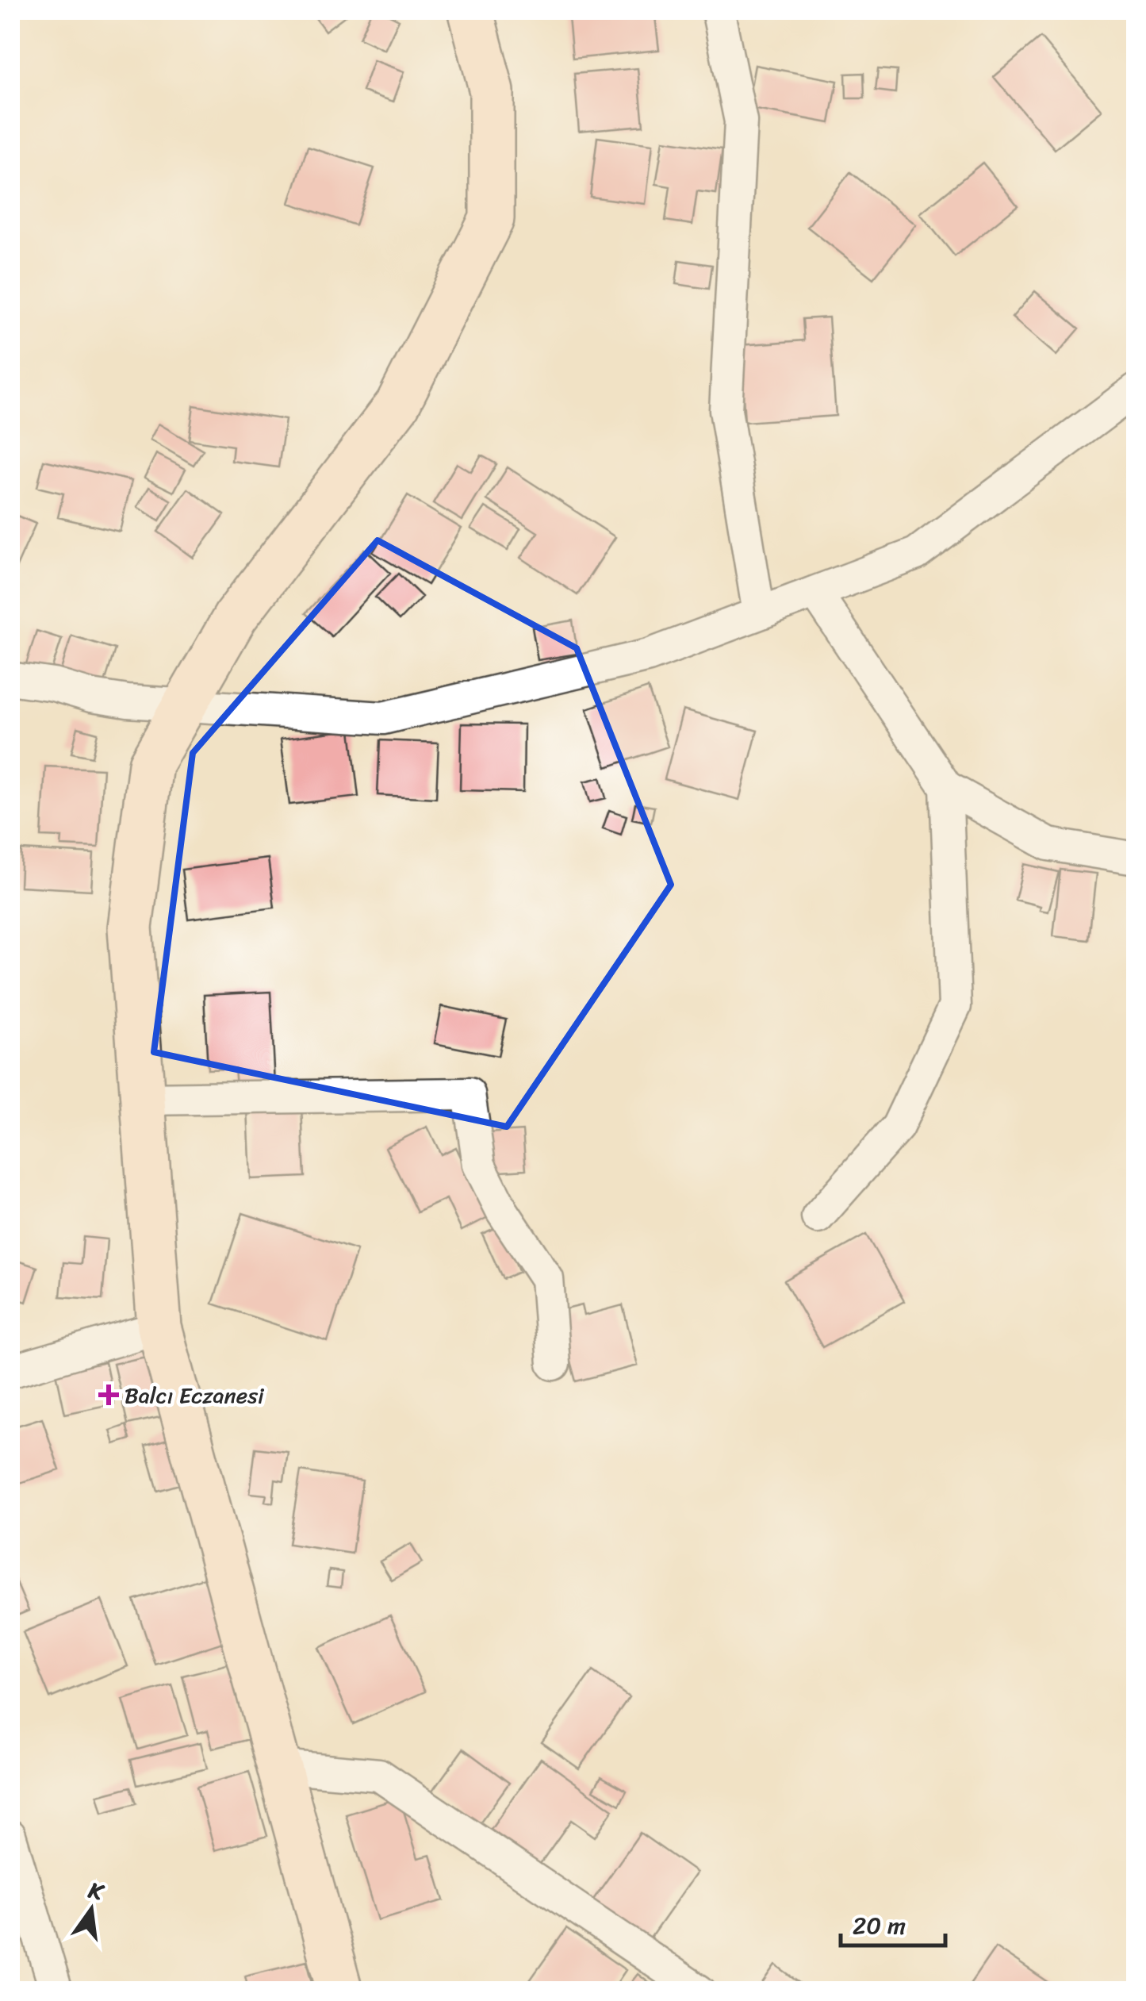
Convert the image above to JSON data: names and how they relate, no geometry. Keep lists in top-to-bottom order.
{
  "places": {
    "health": ["Balcı Eczanesi"]
  },
  "scale_bar": "20 m",
  "north": "top"
}
